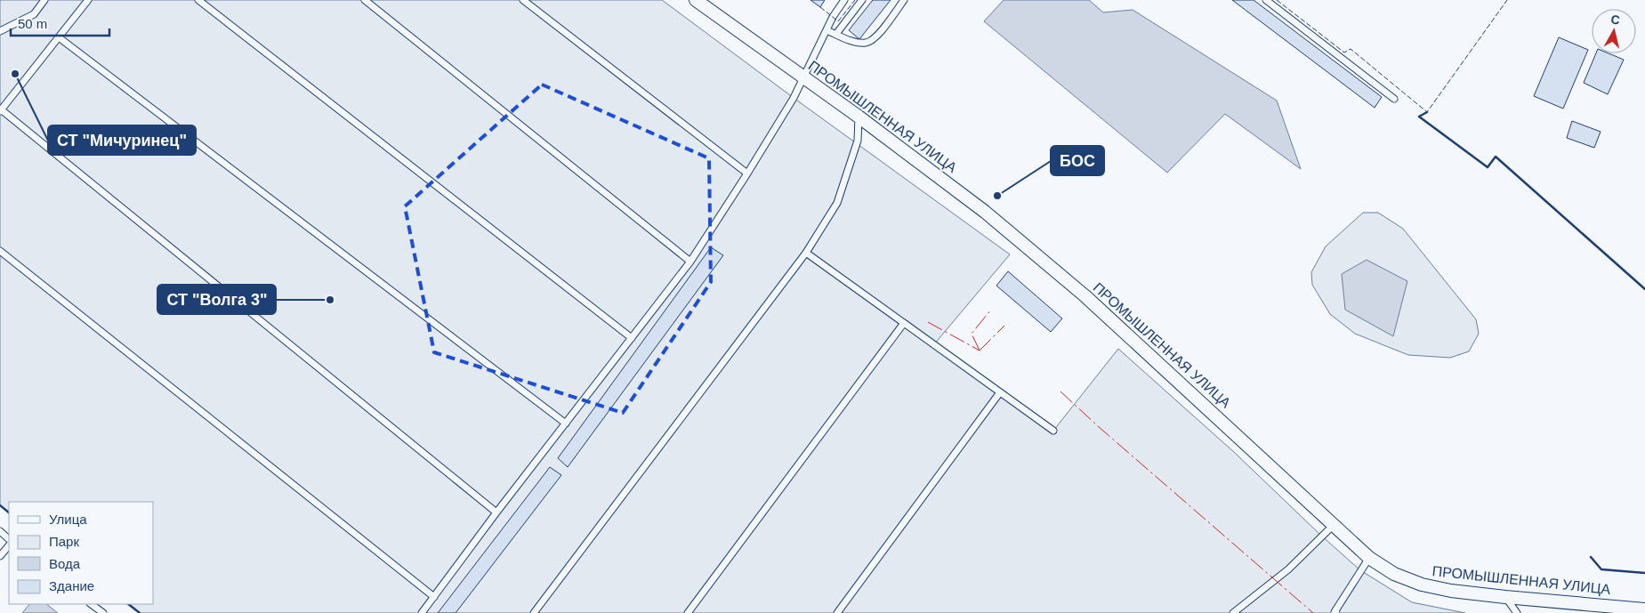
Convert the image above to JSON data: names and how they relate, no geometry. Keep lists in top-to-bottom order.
{
  "streets": {
    "street": ["ПРОМЫШЛЕННАЯ УЛИЦА"]
  },
  "places": ["СТ \"Мичуринец\"", "БОС", "СТ \"Волга 3\""],
  "legend": [
    "Улица",
    "Парк",
    "Вода",
    "Здание"
  ],
  "scale_bar": "50 m",
  "north": "top"
}
